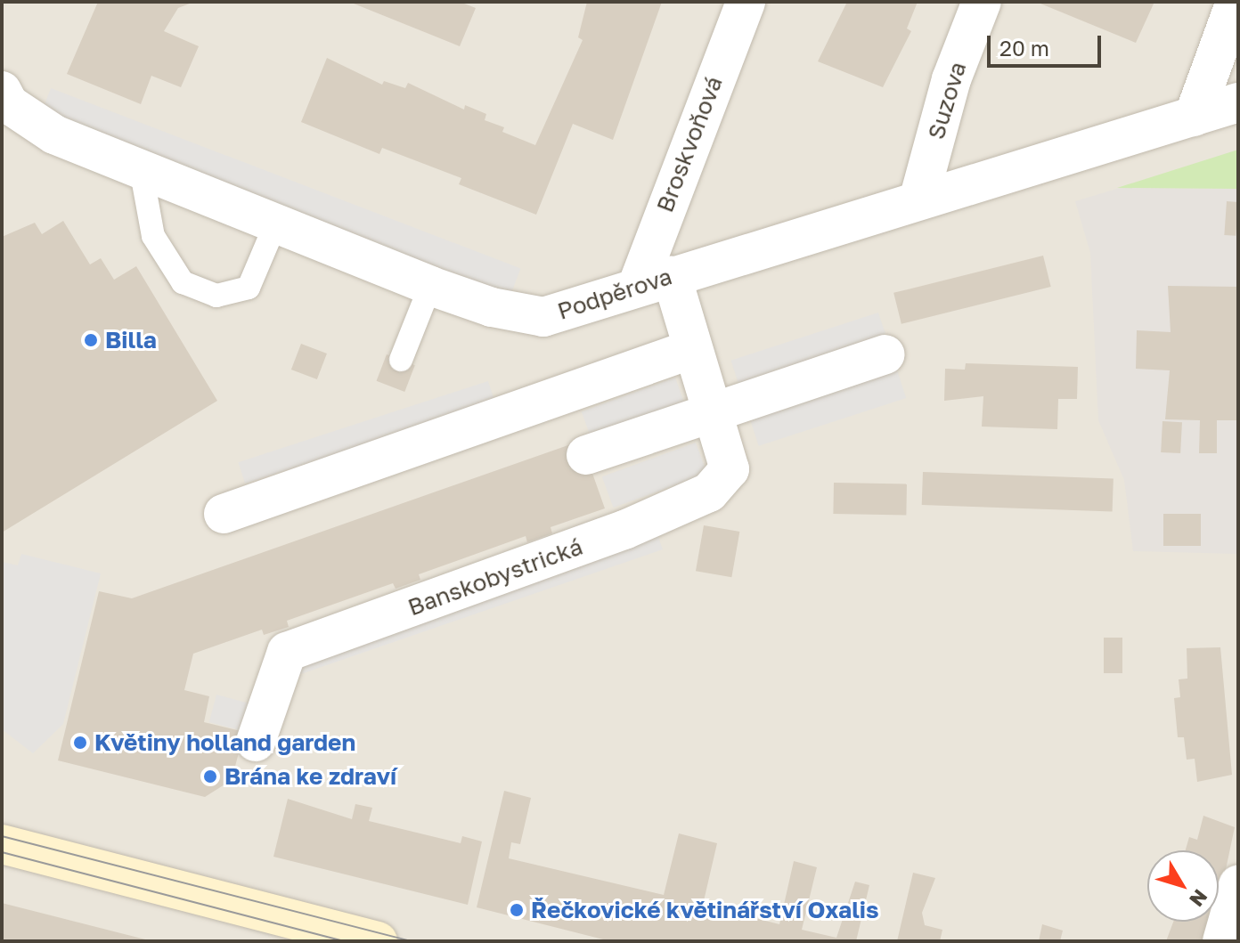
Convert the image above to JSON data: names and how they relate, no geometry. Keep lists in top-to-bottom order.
{
  "streets": {
    "street": [
      "Suzova",
      "Broskvoňová",
      "Podpěrova",
      "Banskobystrická"
    ]
  },
  "crossings": [
    ["Suzova", "Podpěrova"],
    ["Broskvoňová", "Podpěrova"],
    ["Broskvoňová", "Banskobystrická"],
    ["Podpěrova", "Banskobystrická"]
  ],
  "places": [
    "Billa",
    "Květiny holland garden",
    "Brána ke zdraví",
    "Řečkovické květinářství Oxalis"
  ],
  "scale_bar": "20 m",
  "north": "bottom right"
}
